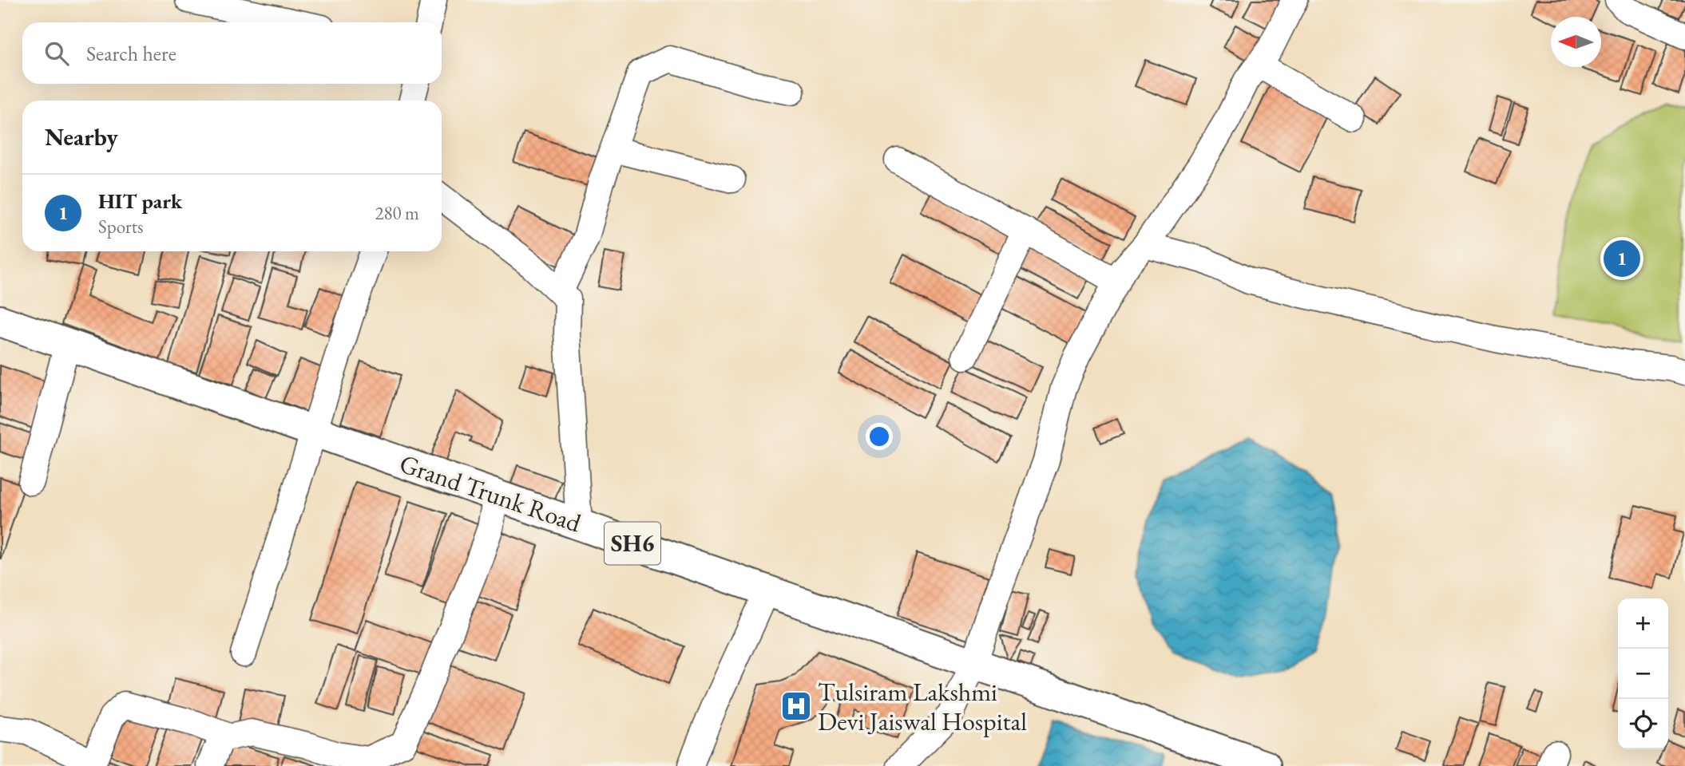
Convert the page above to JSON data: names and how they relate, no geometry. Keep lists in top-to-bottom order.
{
  "streets": {
    "main road": ["Grand Trunk Road", "SH6"]
  },
  "places": {
    "hospital": ["Tulsiram Lakshmi Devi Jaiswal Hospital"]
  },
  "north": "left",
  "page": {
    "search": "Search here",
    "heading": "Nearby",
    "list": [
      {
        "mark": "1",
        "name": "HIT park",
        "note": "Sports",
        "value": "280 m"
      }
    ],
    "pins": "1",
    "map_buttons": ["+", "−"]
  }
}
